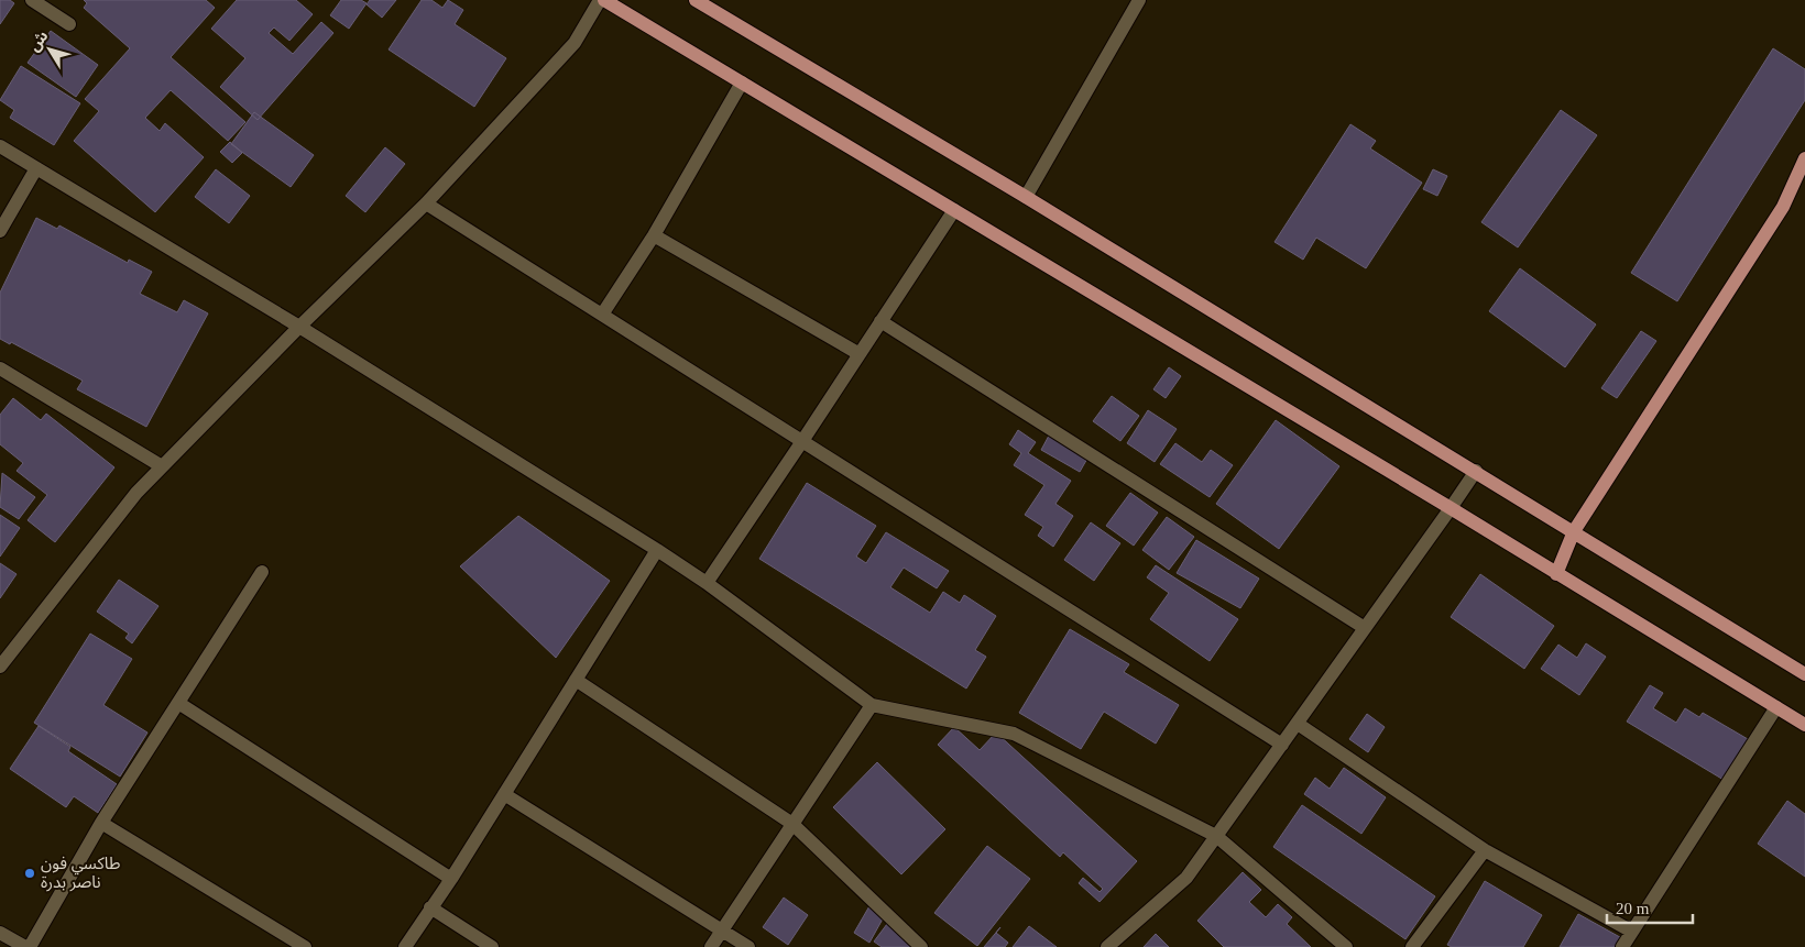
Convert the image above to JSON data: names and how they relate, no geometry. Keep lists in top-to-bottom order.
{
  "places": ["طاكسي فون ناصر بدرة"],
  "scale_bar": "20 m",
  "north": "top left"
}
